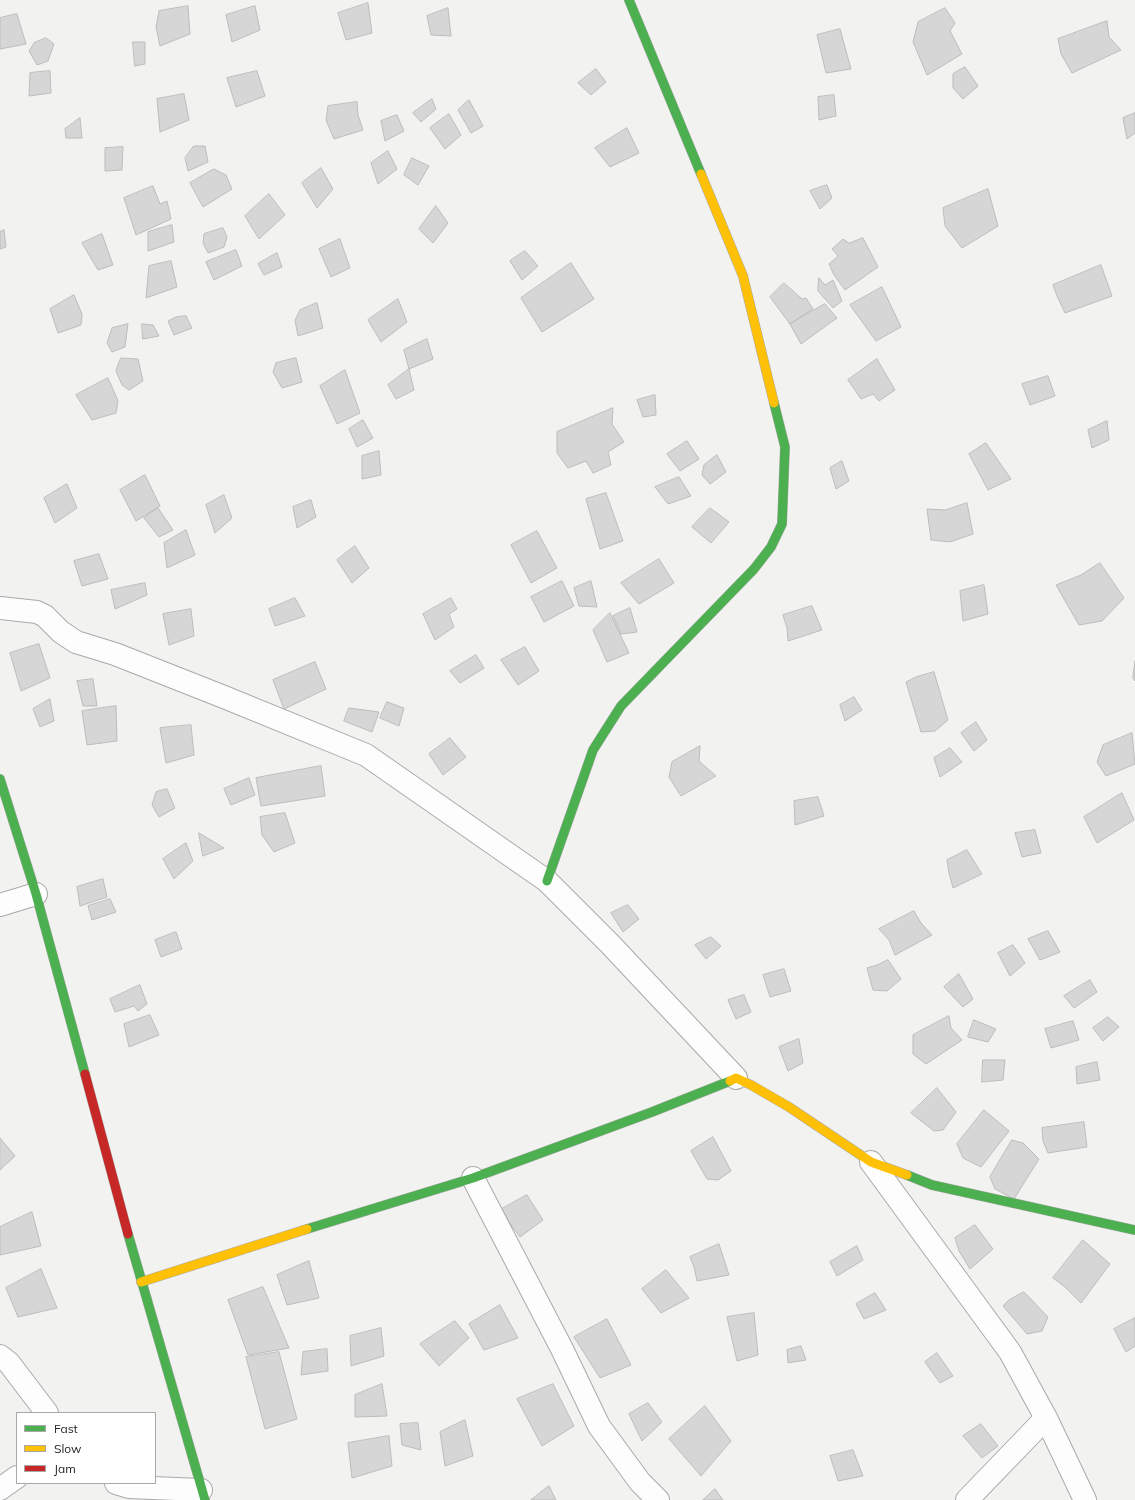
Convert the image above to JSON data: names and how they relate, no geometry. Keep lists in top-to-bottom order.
{
  "legend": ["Fast", "Slow", "Jam"]
}
